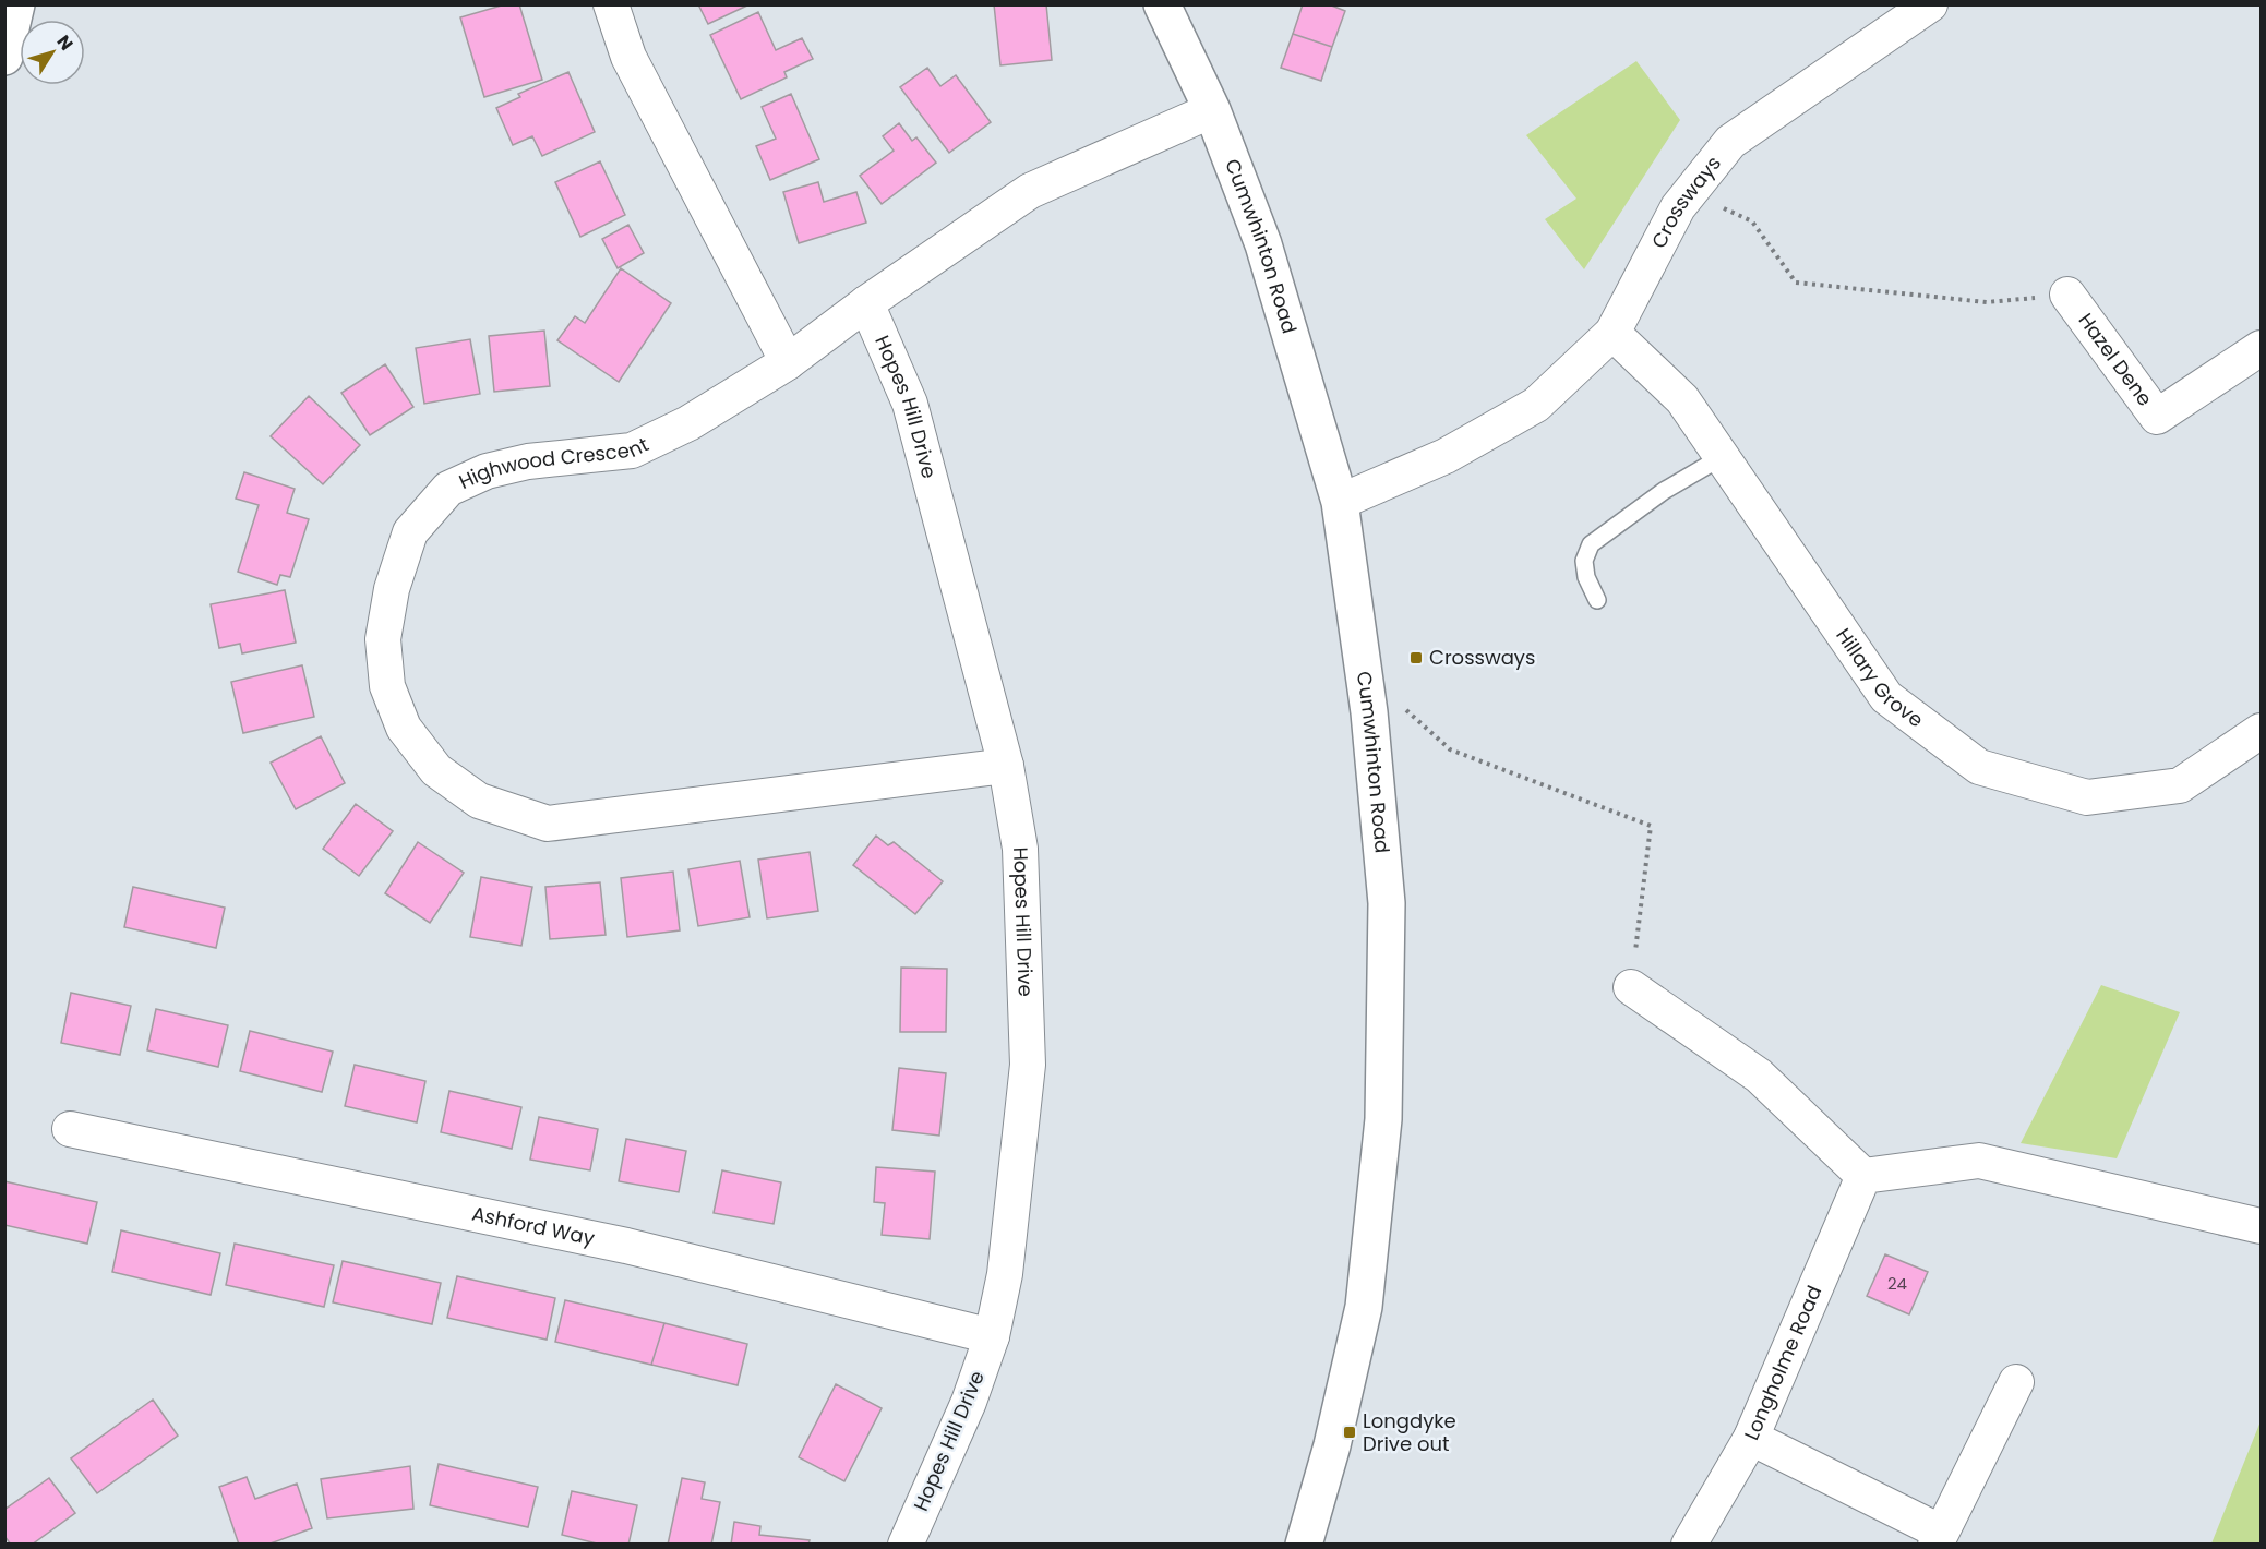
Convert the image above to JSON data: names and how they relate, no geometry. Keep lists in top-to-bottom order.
{
  "streets": {
    "street": [
      "Crossways",
      "Cumwhinton Road",
      "Hazel Dene",
      "Hopes Hill Drive",
      "Highwood Crescent",
      "Hillary Grove",
      "Ashford Way",
      "Longholme Road"
    ]
  },
  "crossings": [
    ["Crossways", "Cumwhinton Road"],
    ["Crossways", "Hillary Grove"],
    ["Hopes Hill Drive", "Highwood Crescent"],
    ["Hopes Hill Drive", "Ashford Way"]
  ],
  "places": {
    "transit": ["Crossways", "Longdyke Drive out"]
  },
  "house_numbers": ["24"],
  "north": "top right"
}
